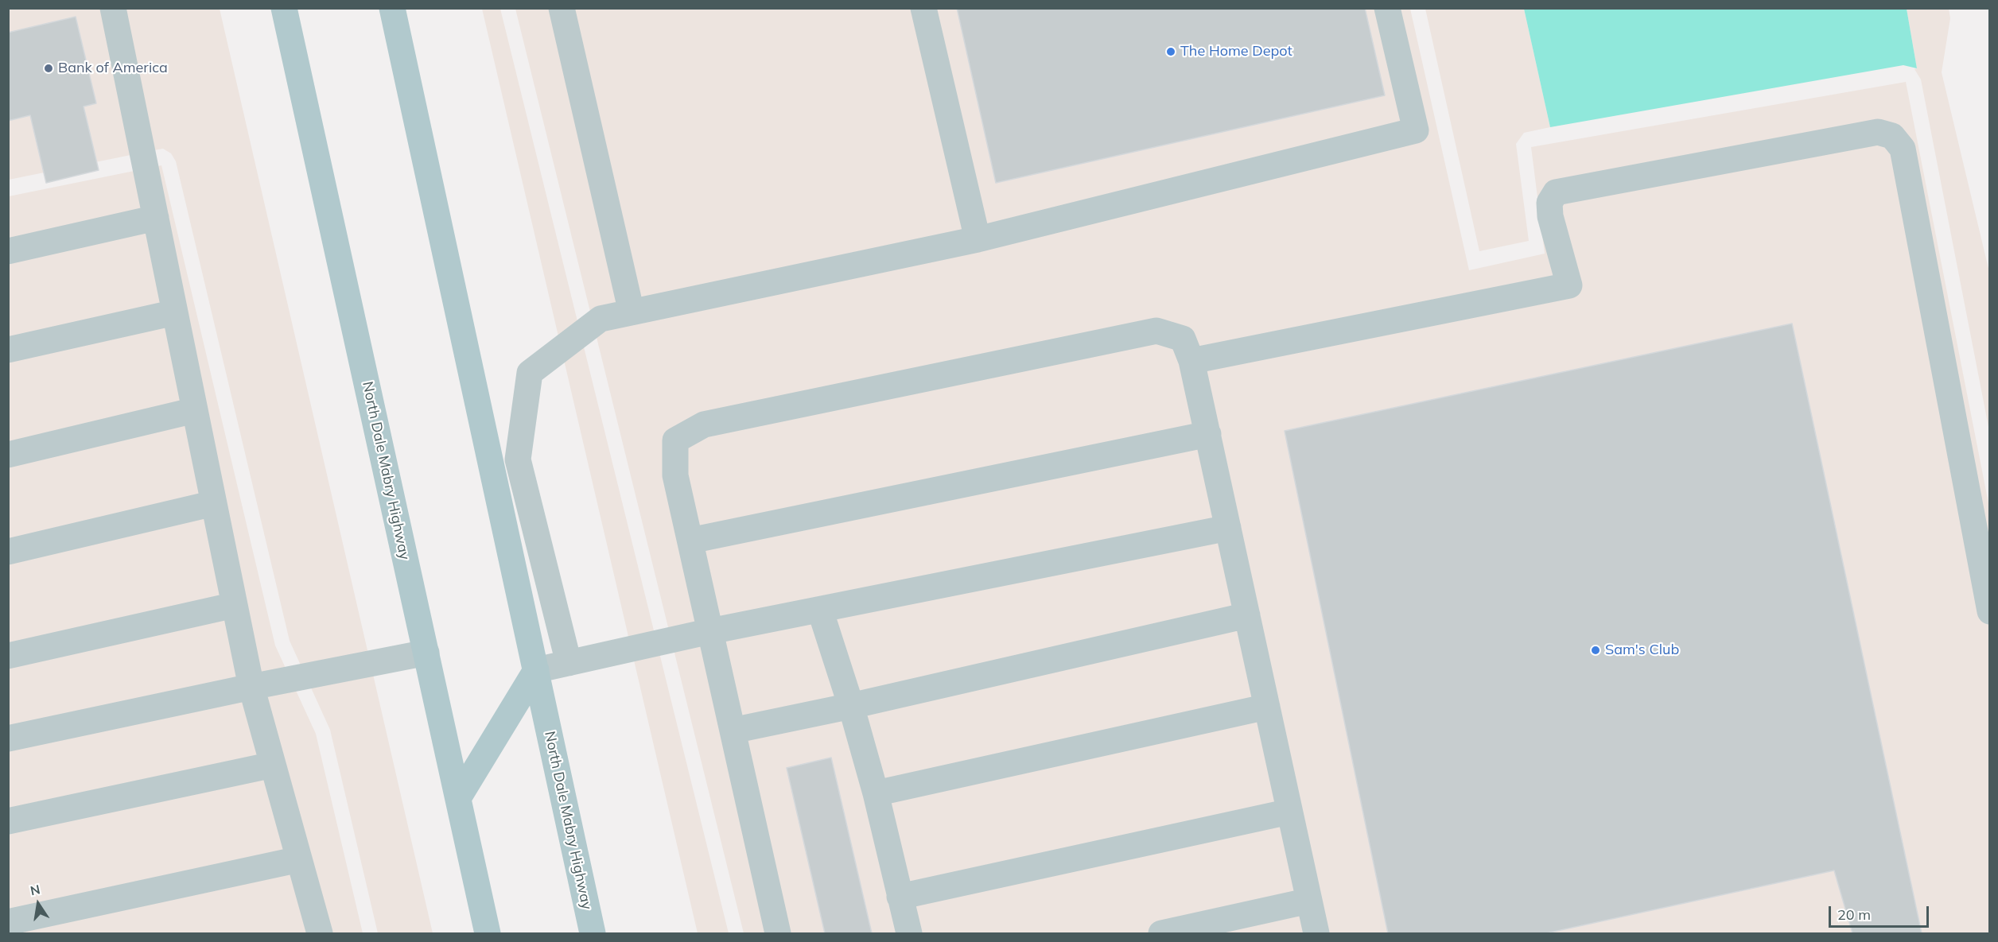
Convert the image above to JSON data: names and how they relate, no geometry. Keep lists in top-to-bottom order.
{
  "streets": {
    "main road": ["North Dale Mabry Highway"]
  },
  "places": ["The Home Depot", "Bank of America", "Sam's Club"],
  "scale_bar": "20 m",
  "north": "top"
}
